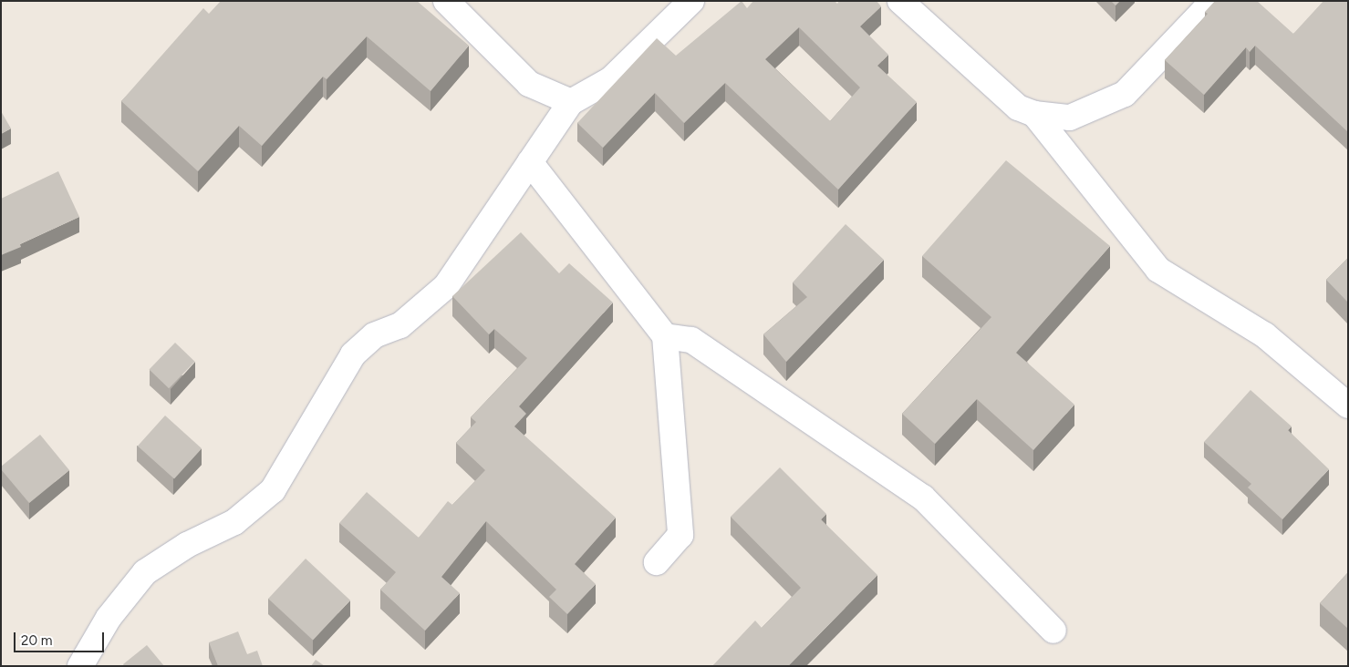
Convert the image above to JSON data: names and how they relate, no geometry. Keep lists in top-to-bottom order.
{
  "scale_bar": "20 m"
}
